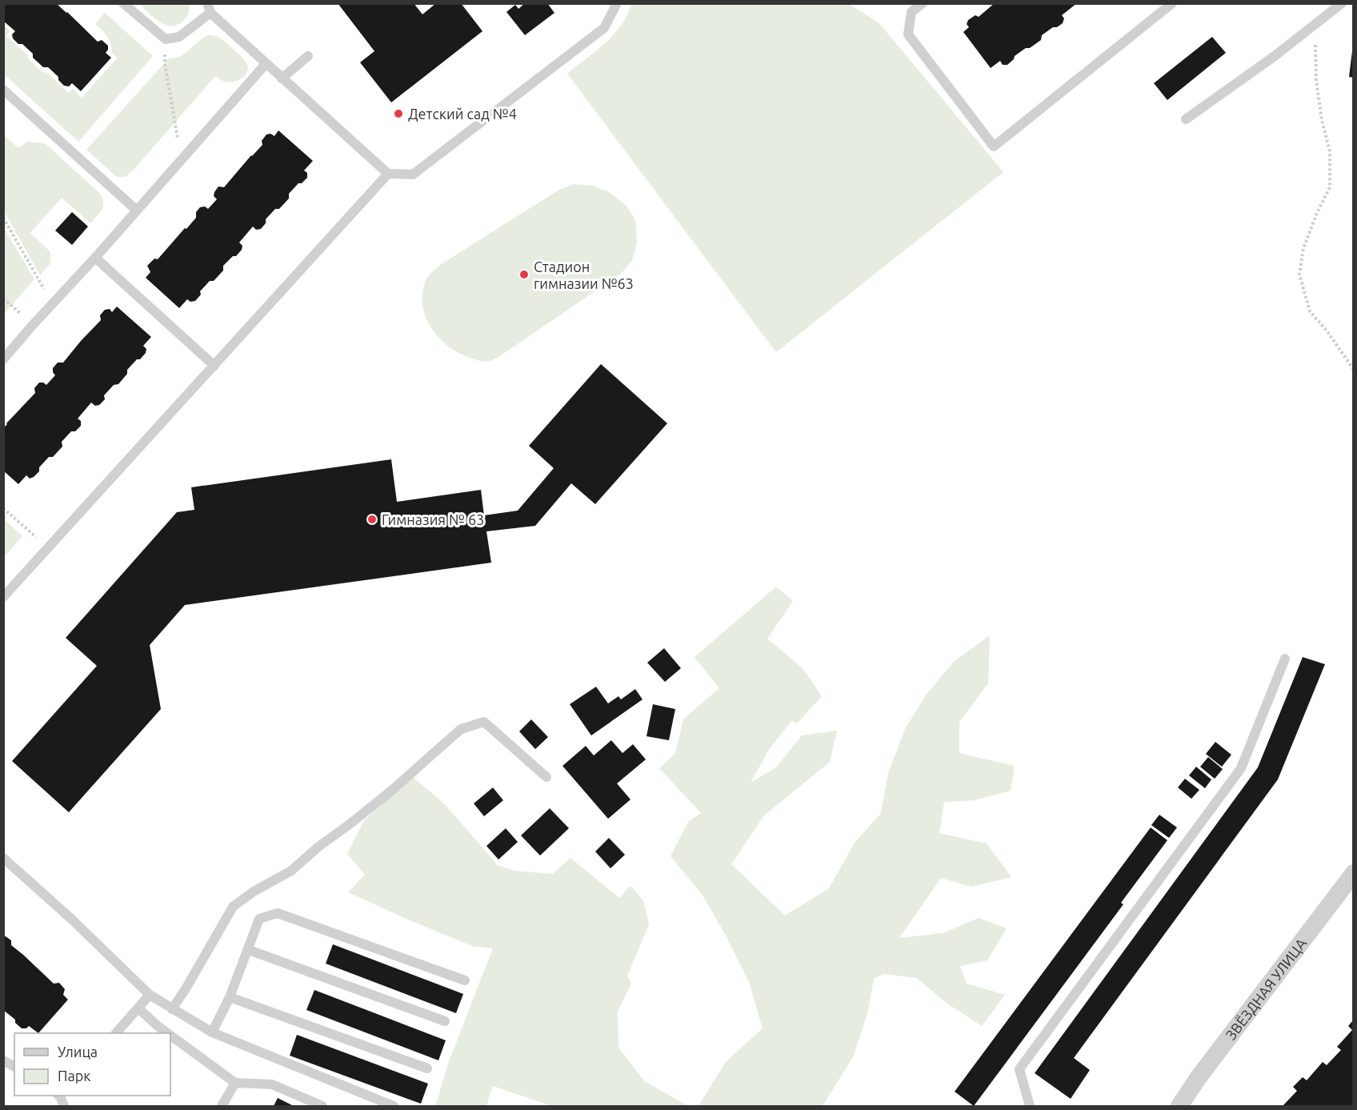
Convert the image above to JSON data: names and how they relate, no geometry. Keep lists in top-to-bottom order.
{
  "streets": {
    "street": ["ЗВЁЗДНАЯ УЛИЦА"]
  },
  "places": ["Детский сад №4", "Стадион гимназии №63", "Гимназия № 63"],
  "legend": ["Улица", "Парк"]
}
